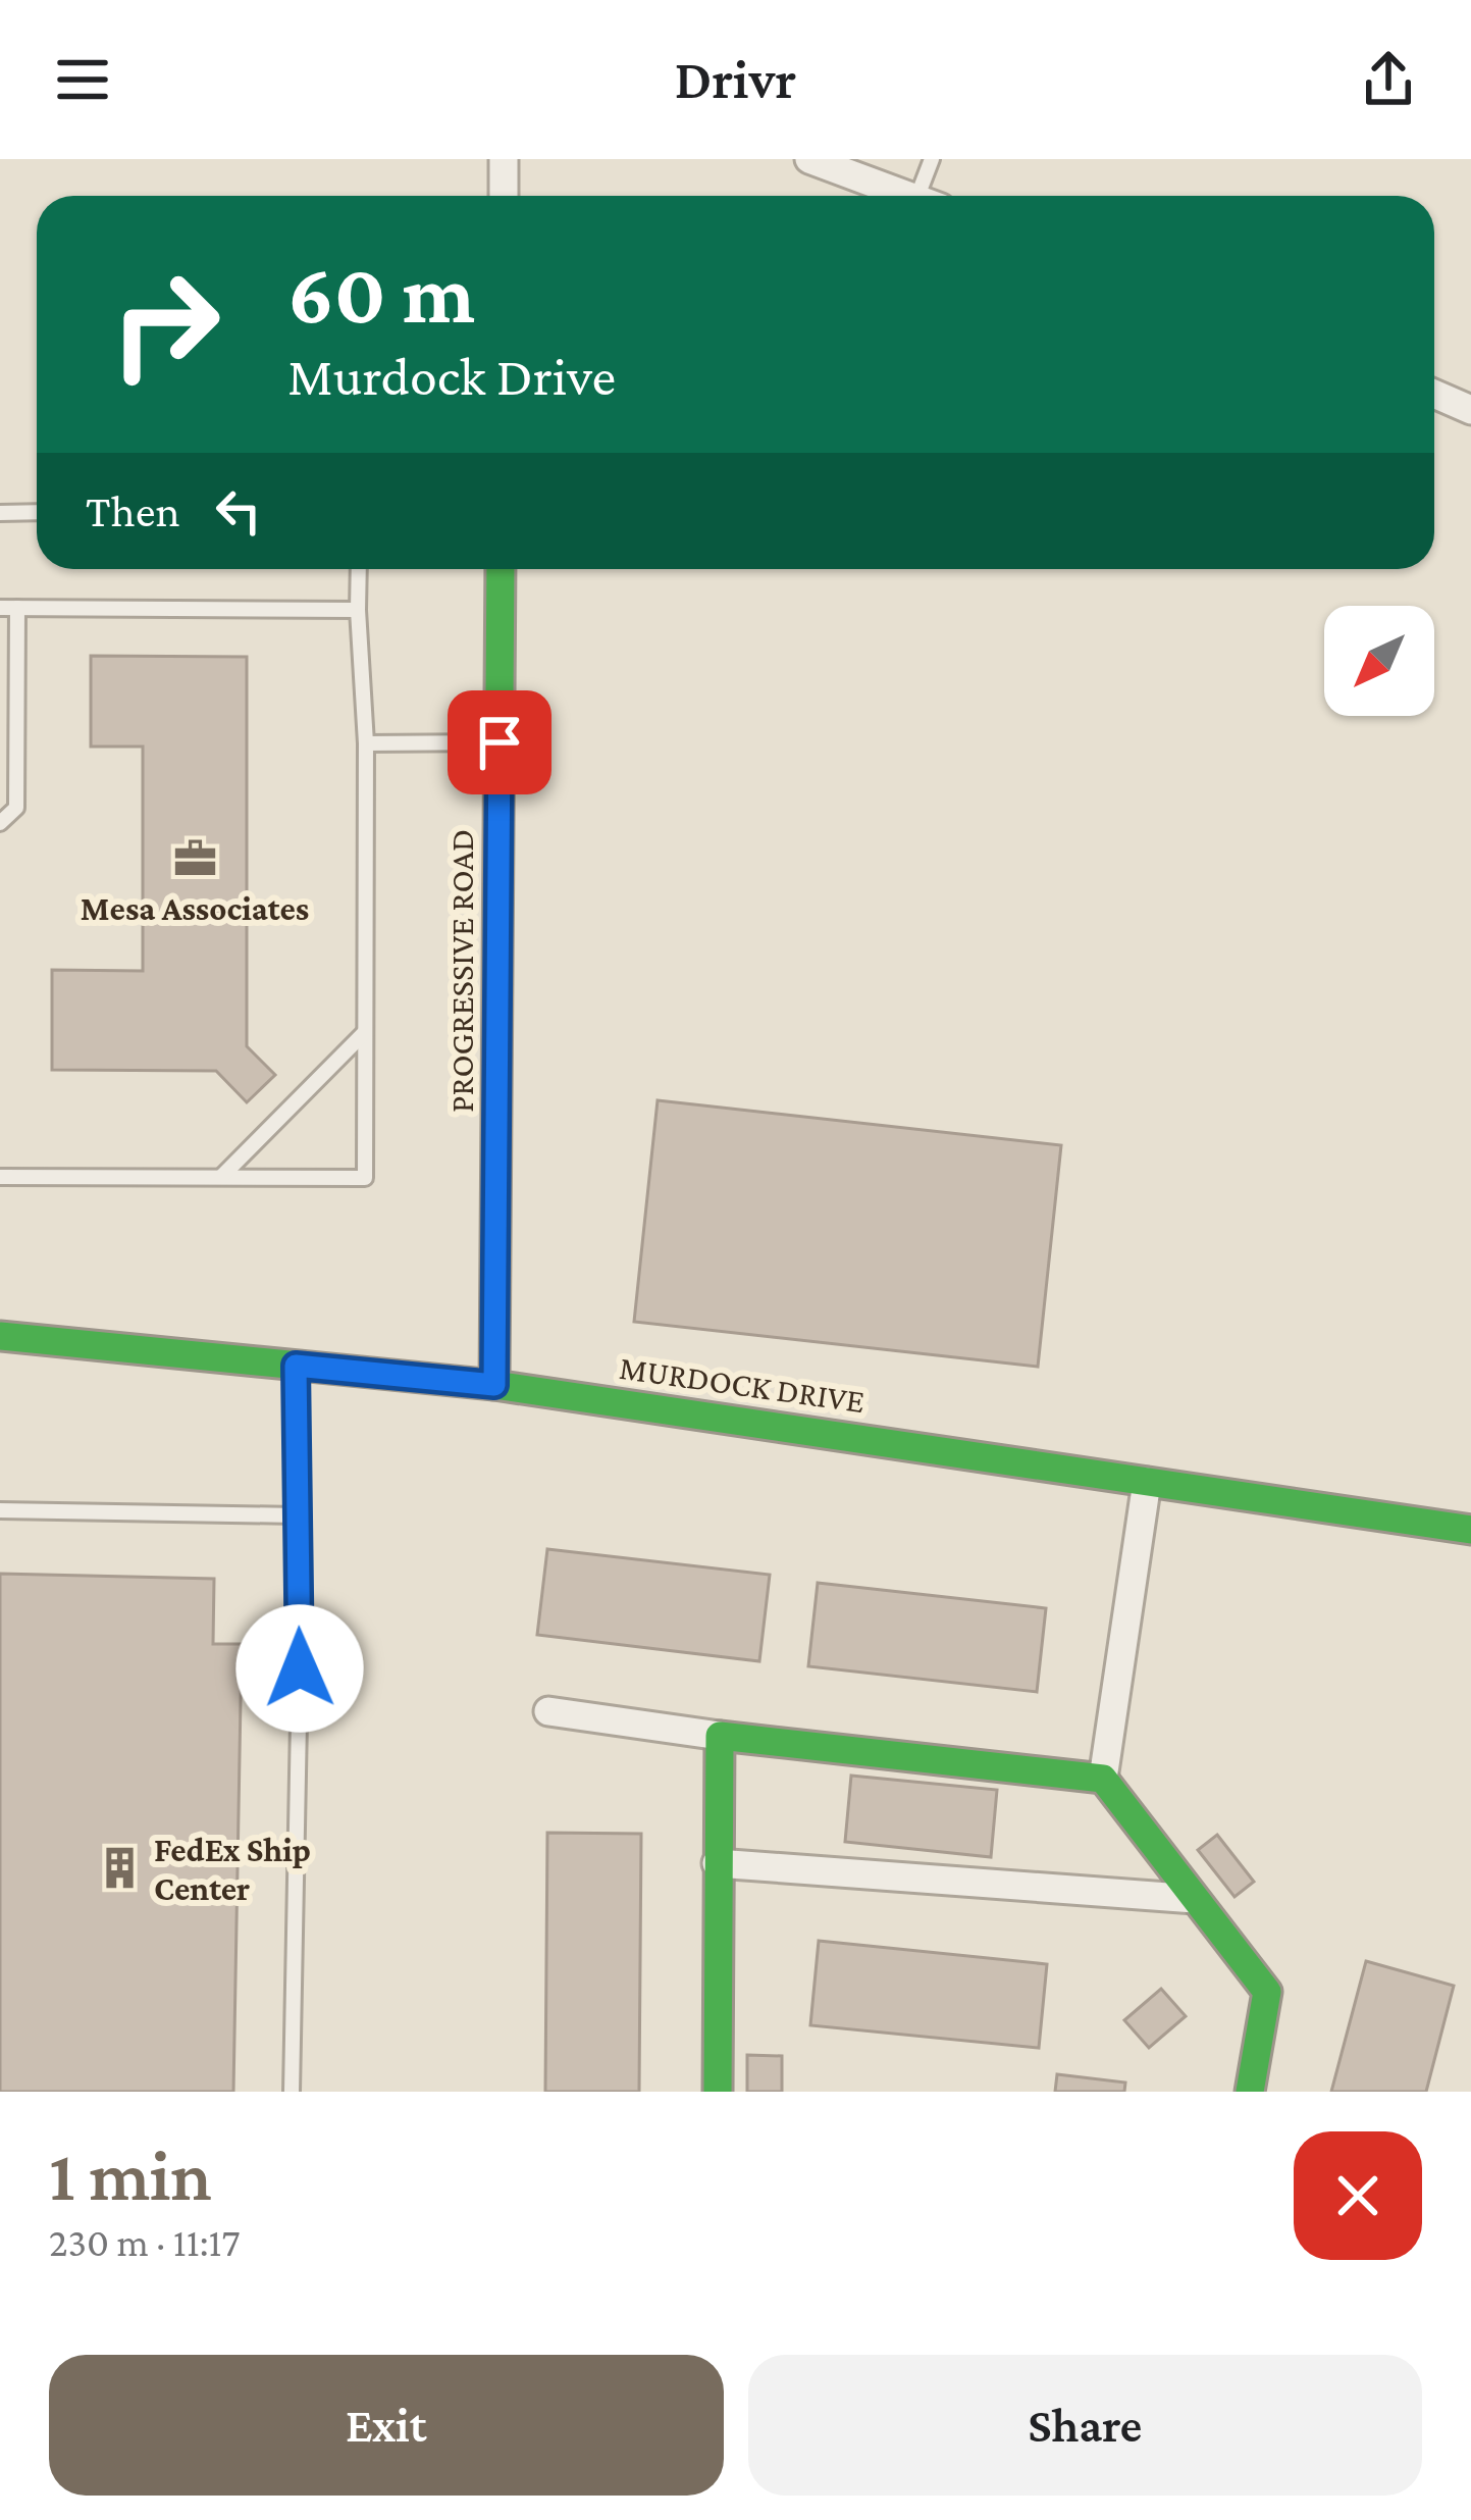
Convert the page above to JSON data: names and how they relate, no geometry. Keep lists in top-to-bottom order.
{
  "streets": {
    "street": ["PROGRESSIVE ROAD", "MURDOCK DRIVE"]
  },
  "crossings": [
    ["PROGRESSIVE ROAD", "MURDOCK DRIVE"]
  ],
  "places": {
    "office": ["Mesa Associates"],
    "building": ["FedEx Ship Center"]
  },
  "north": "bottom left",
  "page": {
    "header": "Drivr",
    "turn": ["60 m", "Murdock Drive"],
    "then": "Then",
    "heading": ["1 min", "230 m · 11:17"],
    "buttons": ["Exit", "Share"]
  }
}
